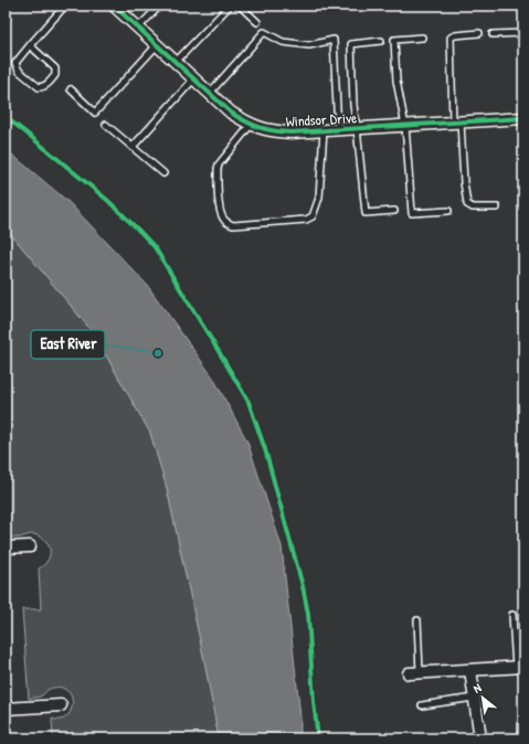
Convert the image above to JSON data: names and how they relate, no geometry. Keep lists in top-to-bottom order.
{
  "streets": {
    "street": ["Windsor Drive"]
  },
  "places": ["East River"],
  "north": "top left"
}
